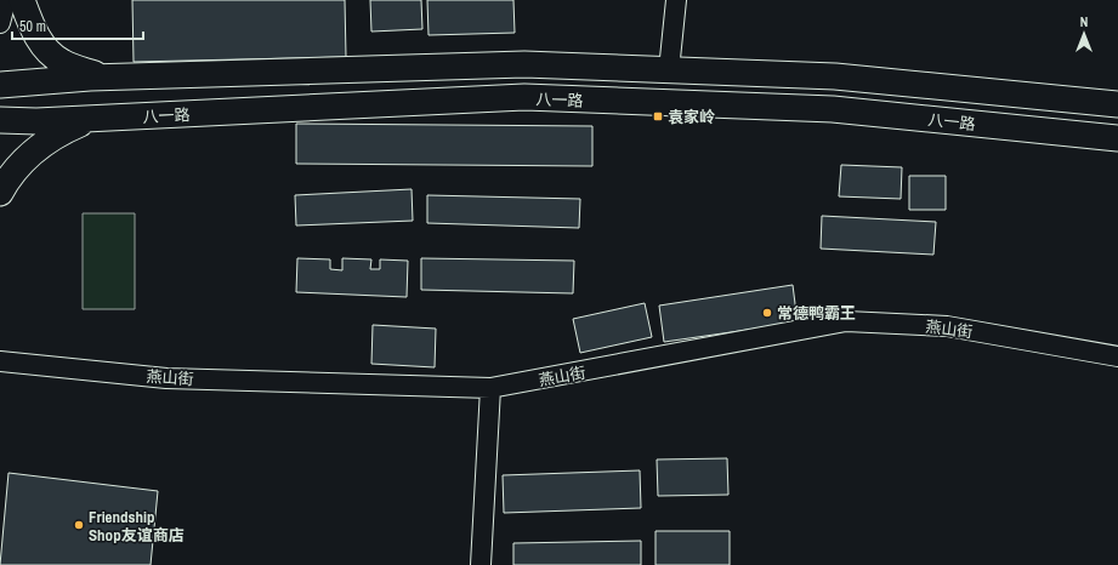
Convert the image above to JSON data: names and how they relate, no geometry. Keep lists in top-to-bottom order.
{
  "streets": {
    "main road": ["八一路"],
    "street": ["燕山街"]
  },
  "places": {
    "transit": ["袁家岭"],
    "other": ["常德鸭霸王", "Friendship Shop友谊商店"]
  },
  "scale_bar": "50 m",
  "north": "top"
}
